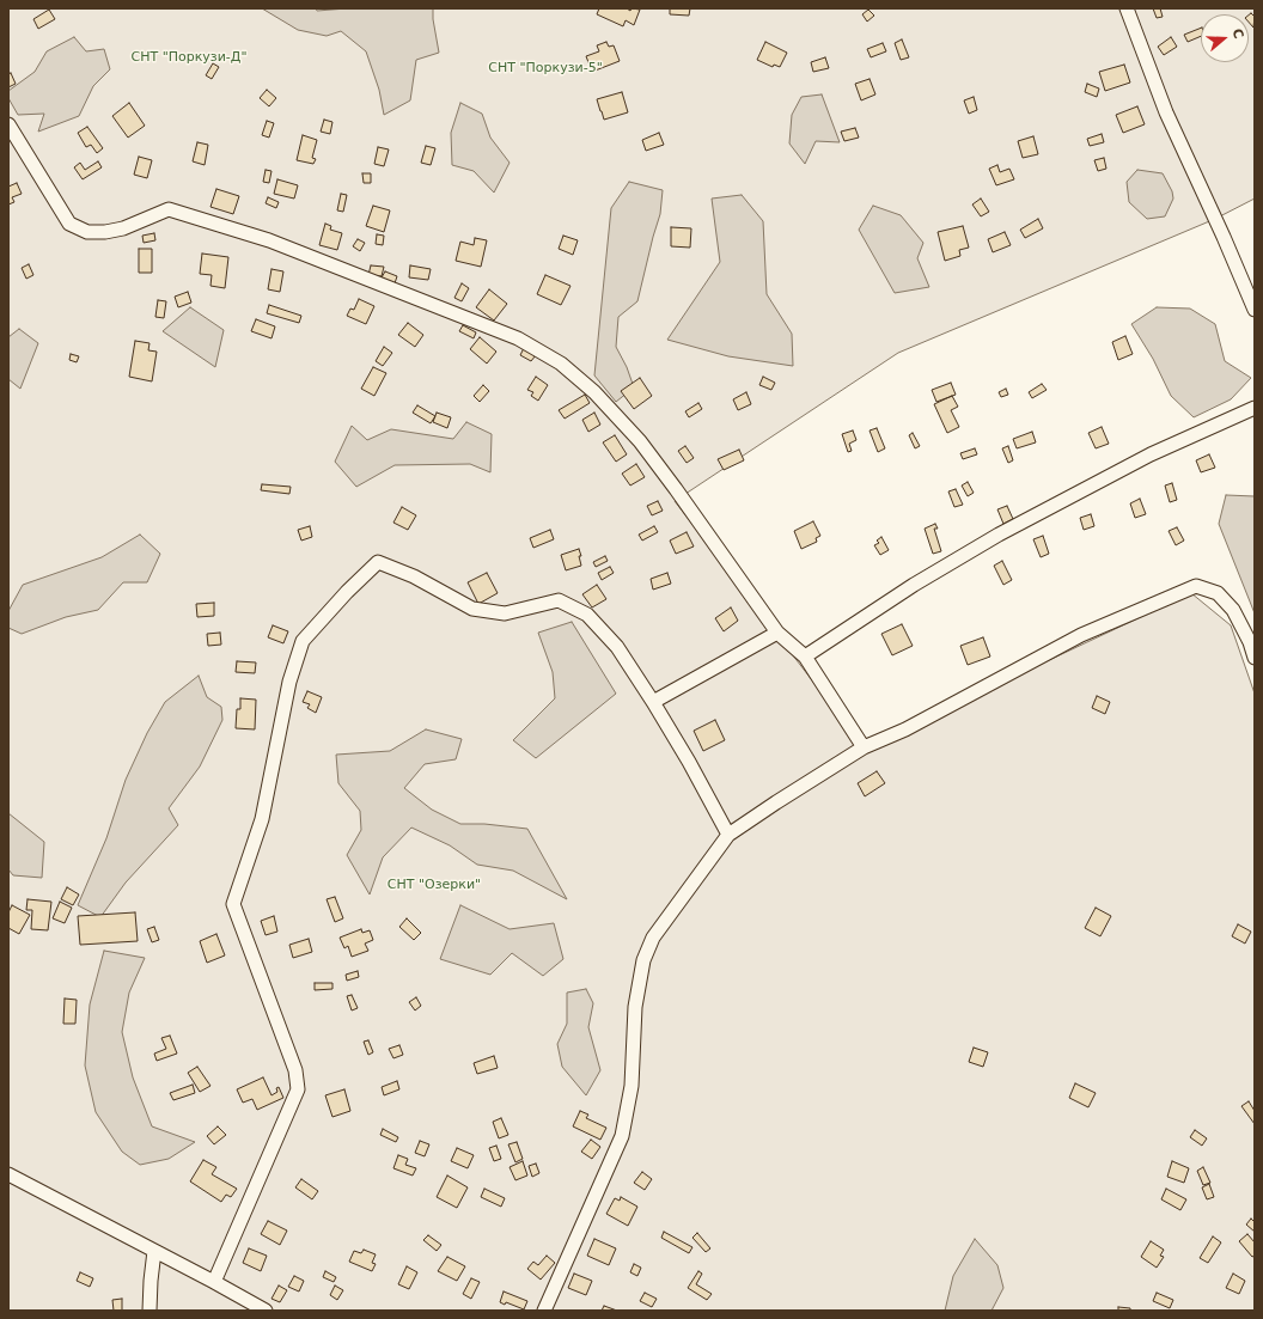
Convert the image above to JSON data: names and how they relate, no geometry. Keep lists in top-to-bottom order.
{
  "parks": ["СНТ \"Поркузи-Д\"", "СНТ \"Поркузи-5\"", "СНТ \"Озерки\""],
  "north": "right"
}
